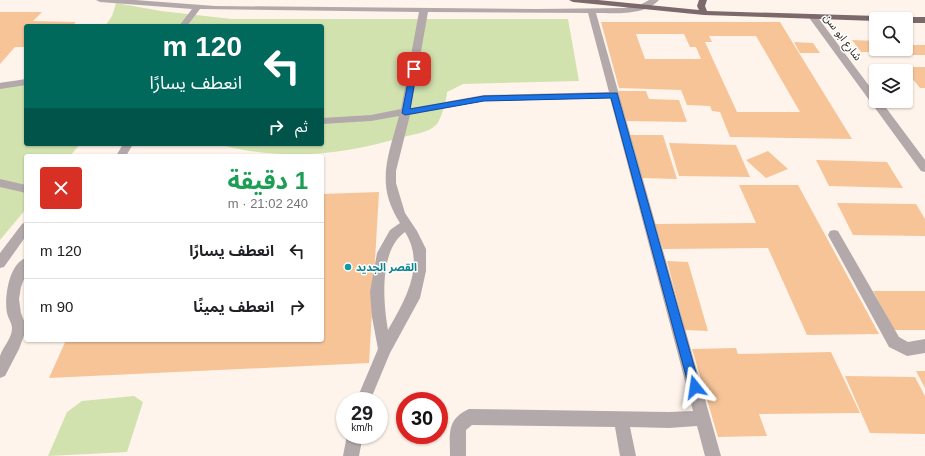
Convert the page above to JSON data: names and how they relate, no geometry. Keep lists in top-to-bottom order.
{
  "streets": {
    "street": ["شارع ابو سن"]
  },
  "places": ["القصر الجديد"],
  "page": {
    "turn": ["120 m", "انعطف يسارًا"],
    "then": "ثم",
    "heading": ["1 دقيقة", "240 m · 21:02"],
    "list": [
      {
        "name": "انعطف يسارًا",
        "value": "120 m"
      },
      {
        "name": "انعطف يمينًا",
        "value": "90 m"
      }
    ],
    "speed": "29 km/h",
    "limit": "30"
  }
}
